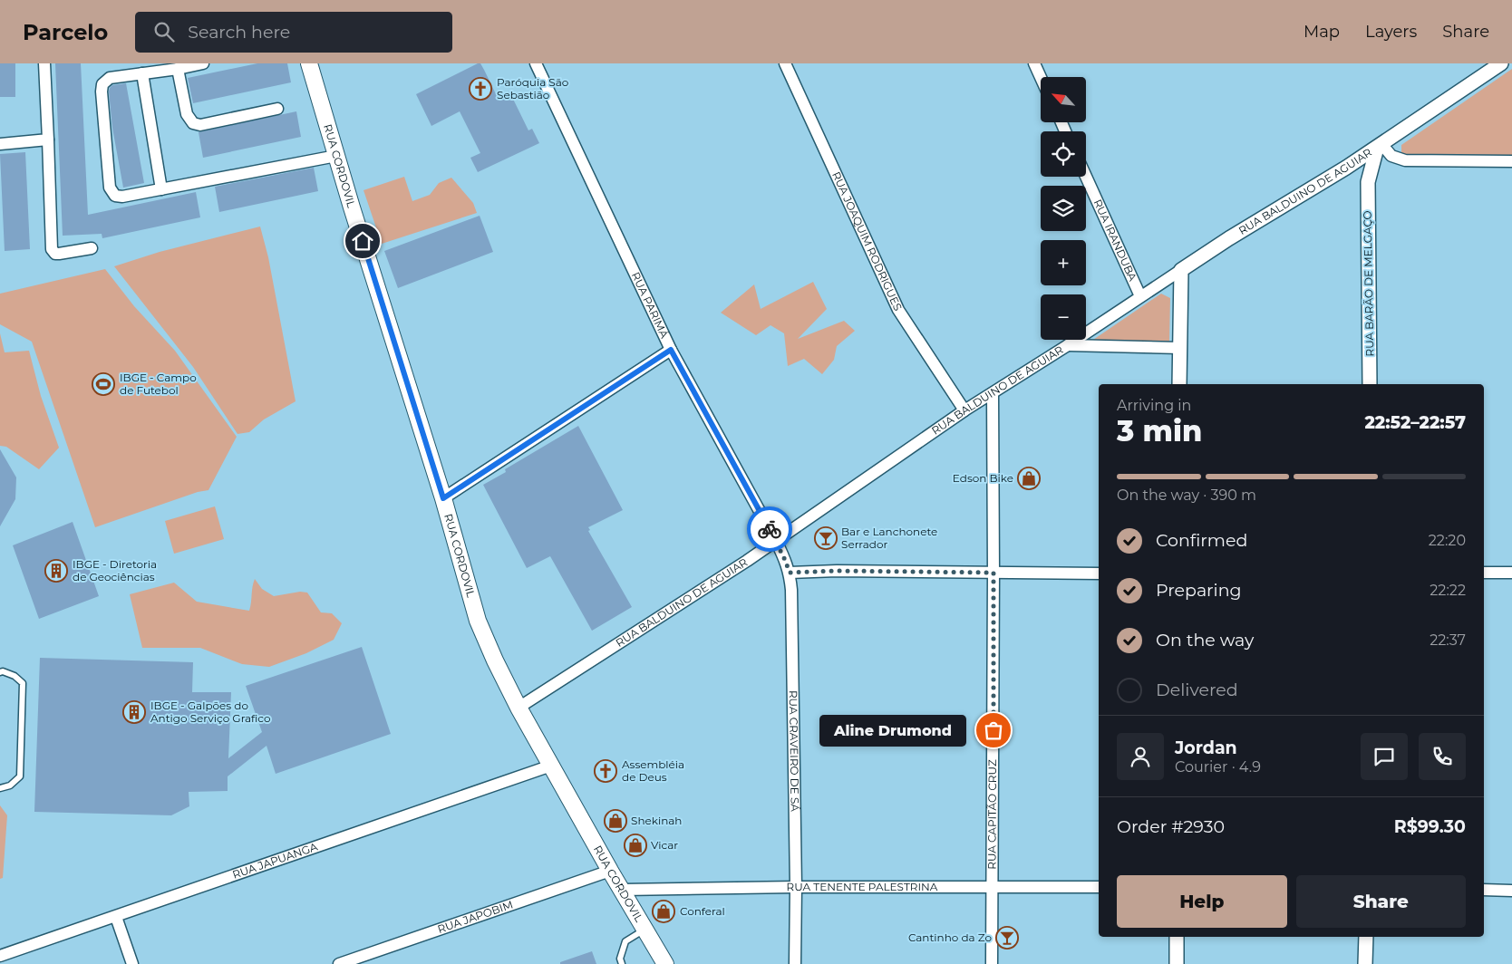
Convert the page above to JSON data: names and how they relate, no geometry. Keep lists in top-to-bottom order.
{
  "streets": {
    "main road": ["RUA CORDOVIL"],
    "street": [
      "RUA BALDUINO DE AGUIAR",
      "RUA IRANDUBA",
      "RUA JOAQUIM RODRIGUES",
      "RUA BARÃO DE MELGAÇO",
      "RUA PARIMÁ",
      "RUA CRAVEIRO DE SÁ",
      "RUA CAPITÃO CRUZ",
      "RUA JAPUANGA",
      "RUA TENENTE PALESTRINA",
      "RUA JAPOBIM"
    ]
  },
  "crossings": [
    ["RUA CORDOVIL", "RUA BALDUINO DE AGUIAR"],
    ["RUA CORDOVIL", "RUA JAPUANGA"],
    ["RUA CORDOVIL", "RUA TENENTE PALESTRINA"],
    ["RUA CORDOVIL", "RUA JAPOBIM"],
    ["RUA BALDUINO DE AGUIAR", "RUA IRANDUBA"],
    ["RUA BALDUINO DE AGUIAR", "RUA JOAQUIM RODRIGUES"],
    ["RUA BALDUINO DE AGUIAR", "RUA BARÃO DE MELGAÇO"],
    ["RUA BALDUINO DE AGUIAR", "RUA PARIMÁ"],
    ["RUA BALDUINO DE AGUIAR", "RUA CRAVEIRO DE SÁ"],
    ["RUA BALDUINO DE AGUIAR", "RUA CAPITÃO CRUZ"],
    ["RUA PARIMÁ", "RUA CRAVEIRO DE SÁ"],
    ["RUA CRAVEIRO DE SÁ", "RUA TENENTE PALESTRINA"],
    ["RUA CAPITÃO CRUZ", "RUA TENENTE PALESTRINA"]
  ],
  "places": {
    "church": ["Paróquia São Sebastião", "Assembléia de Deus"],
    "sports": ["IBGE - Campo de Futebol"],
    "shop": [
      "Edson Bike",
      "Shekinah",
      "Vicar",
      "Conferal"
    ],
    "bar": ["Bar e Lanchonete Serrador", "Cantinho da Zo"],
    "building": ["IBGE - Diretoria de Geociências", "IBGE - Galpões do Antigo Serviço Grafico"],
    "other": ["Aline Drumond"]
  },
  "north": "top left",
  "page": {
    "header": "Parcelo",
    "search": "Search here",
    "nav": ["Map", "Layers", "Share"],
    "map_buttons": ["+", "−"],
    "heading": ["3 min", "Arriving in", "22:52–22:57"],
    "panel": [
      "Jordan",
      "Courier · 4.9",
      "Order #2930",
      "R$99.30"
    ],
    "bar": "On the way · 390 m",
    "list": [
      ["Confirmed", "22:20"],
      ["Preparing", "22:22"],
      ["On the way", "22:37"],
      "Delivered"
    ],
    "bubble": "Aline Drumond",
    "buttons": ["Help", "Share"]
  }
}
